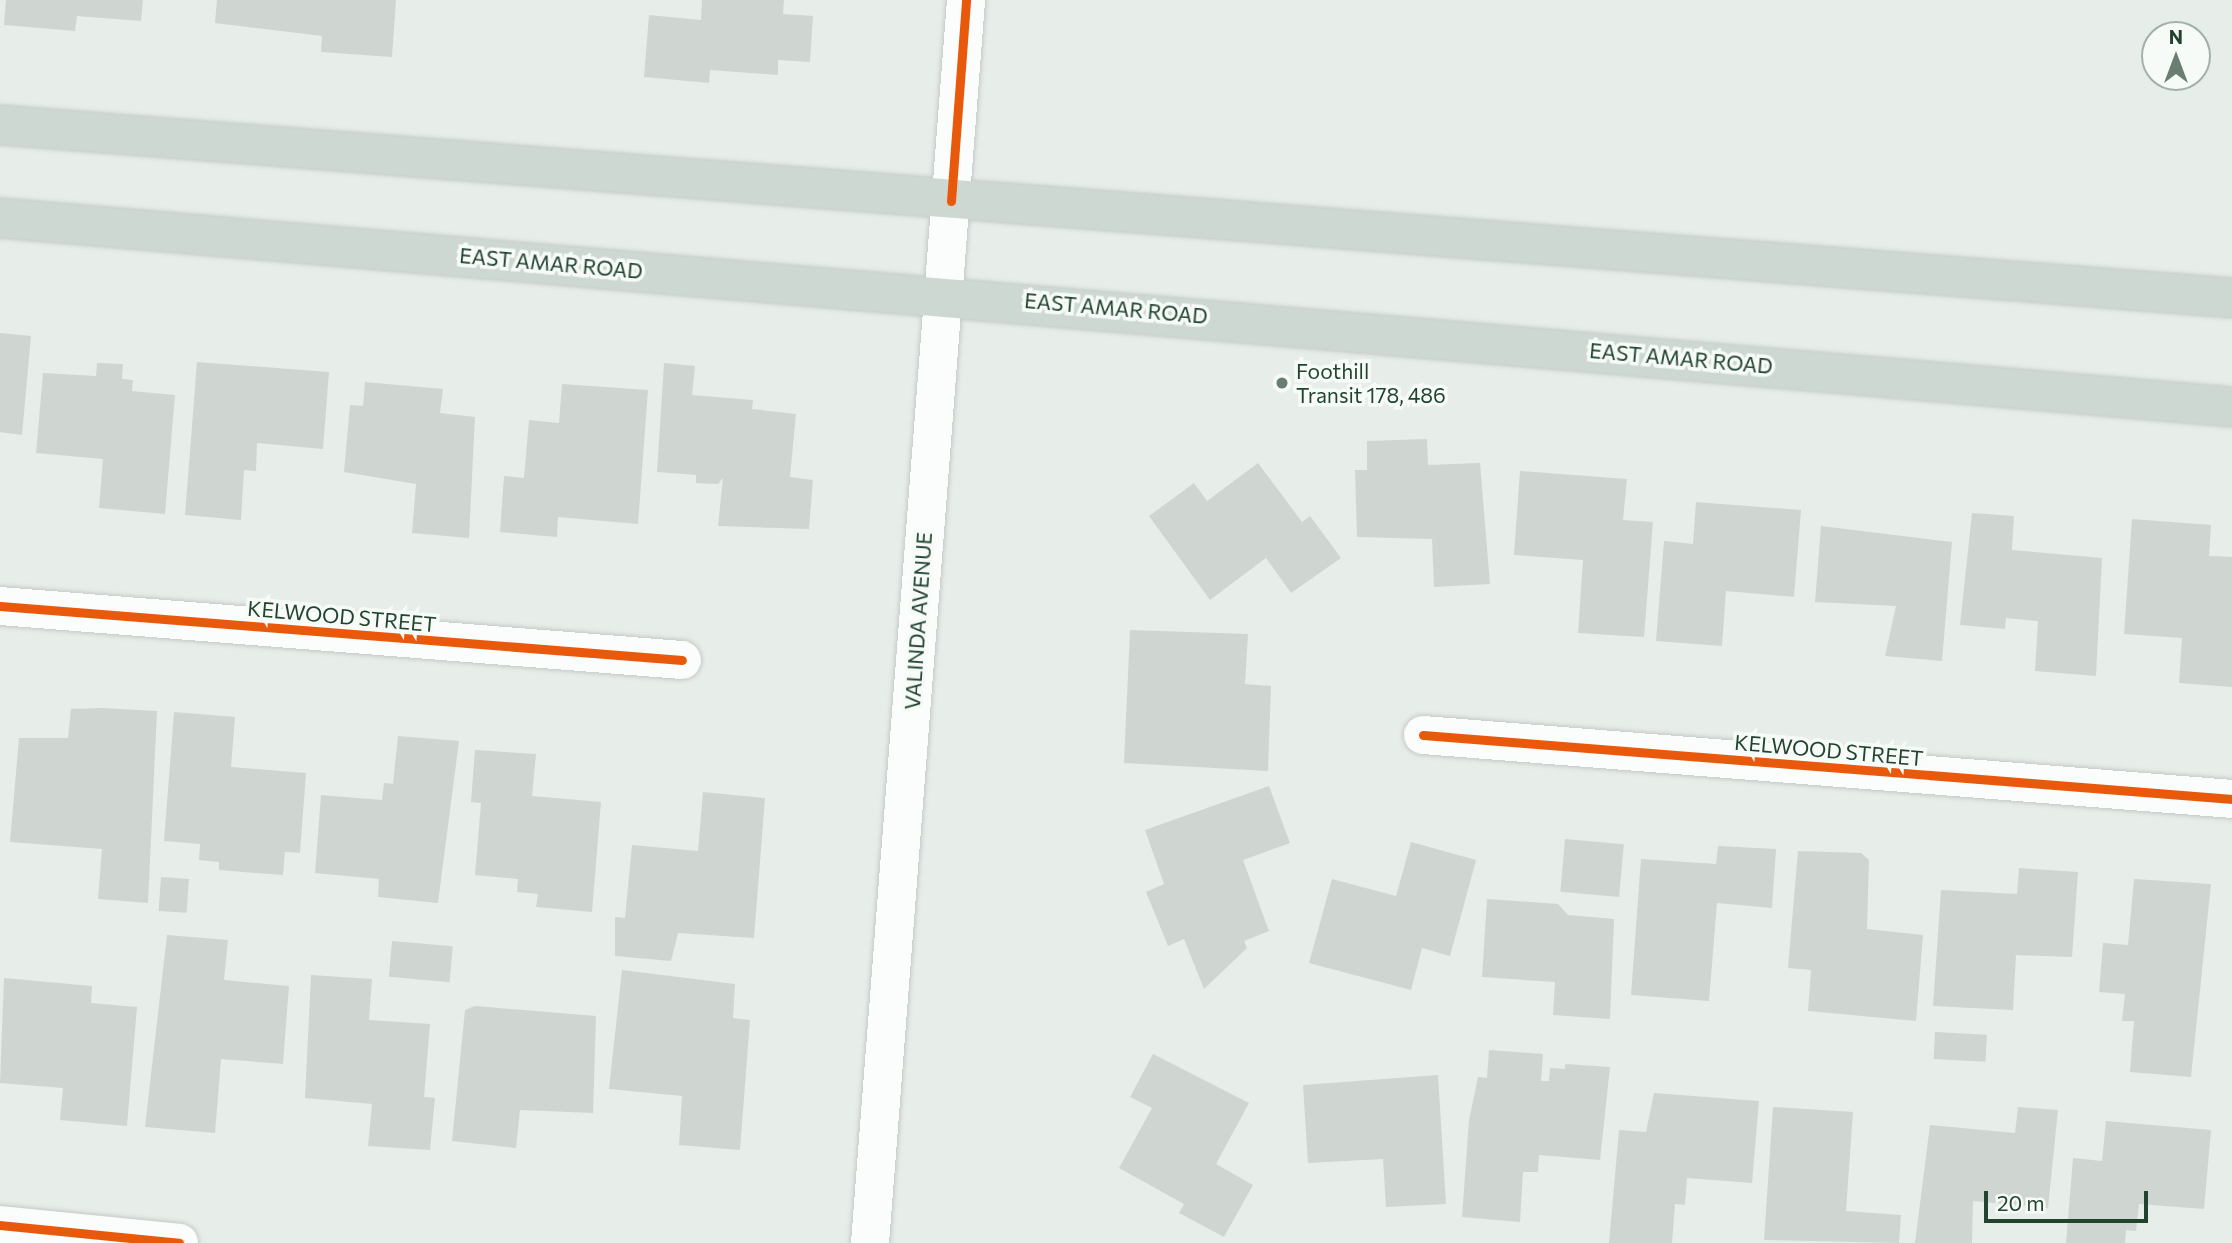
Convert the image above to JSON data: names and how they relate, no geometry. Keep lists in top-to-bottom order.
{
  "streets": {
    "main road": ["EAST AMAR ROAD"],
    "street": ["KELWOOD STREET", "VALINDA AVENUE"]
  },
  "crossings": [
    ["EAST AMAR ROAD", "VALINDA AVENUE"]
  ],
  "places": ["Foothill Transit 178, 486"],
  "scale_bar": "20 m",
  "north": "top"
}
